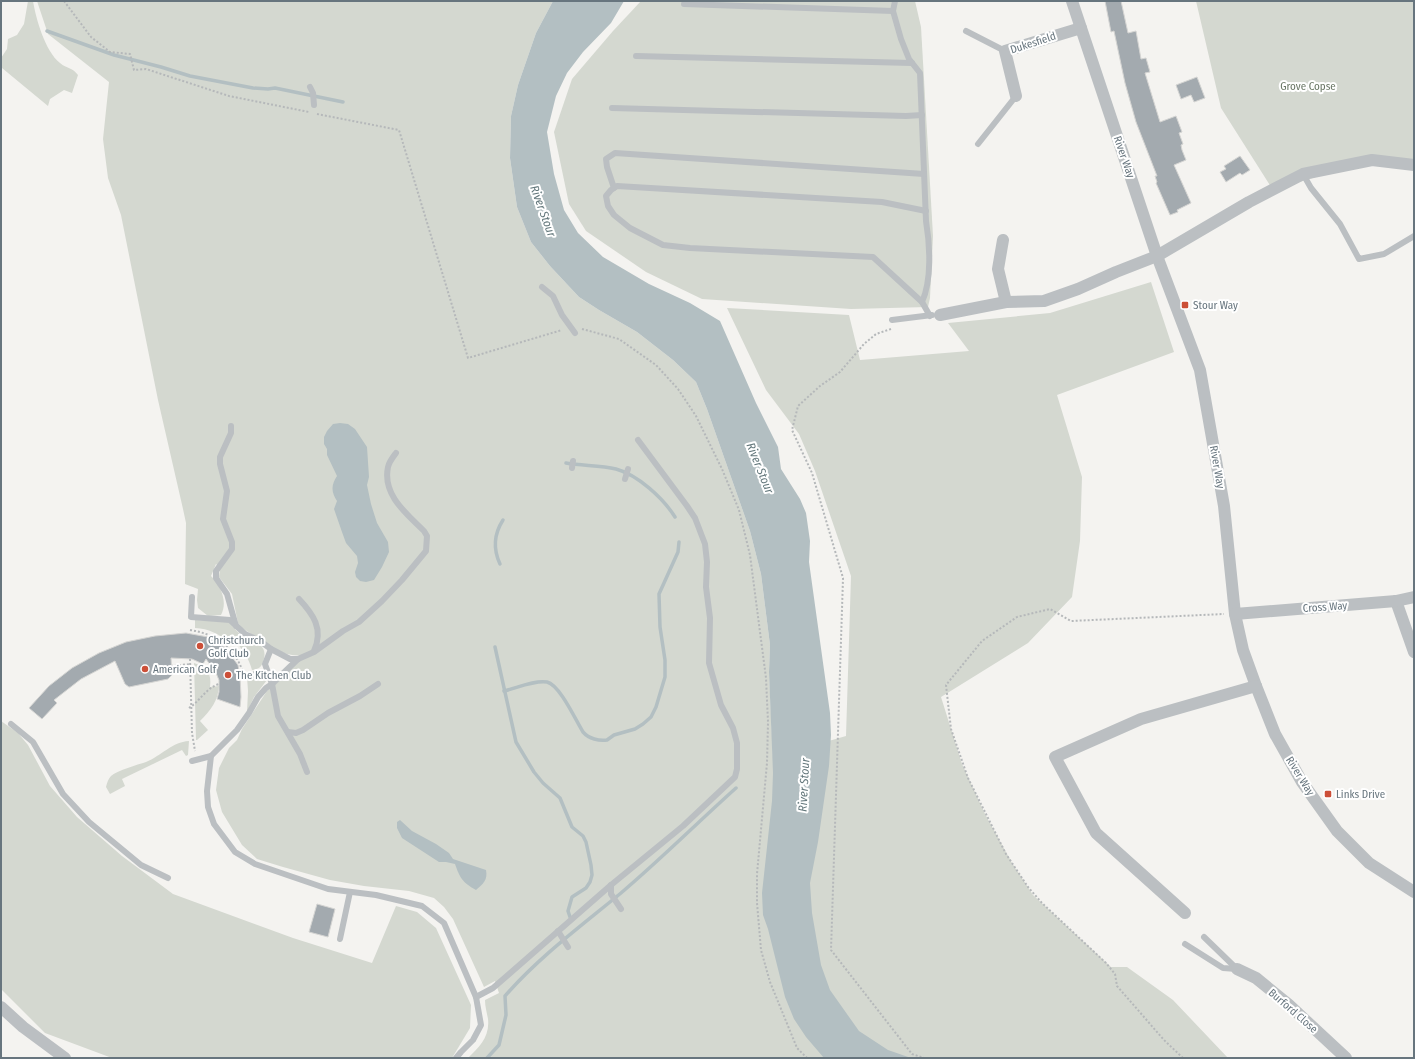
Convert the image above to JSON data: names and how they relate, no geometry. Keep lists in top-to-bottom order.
{
  "streets": {
    "street": [
      "Dukesfield",
      "River Way",
      "Cross Way",
      "Burford Close"
    ]
  },
  "crossings": [
    ["Dukesfield", "River Way"],
    ["River Way", "Cross Way"]
  ],
  "water": ["River Stour"],
  "parks": ["Grove Copse"],
  "places": {
    "transit": ["Stour Way", "Links Drive"],
    "other": ["Christchurch Golf Club", "American Golf", "The Kitchen Club"]
  }
}
